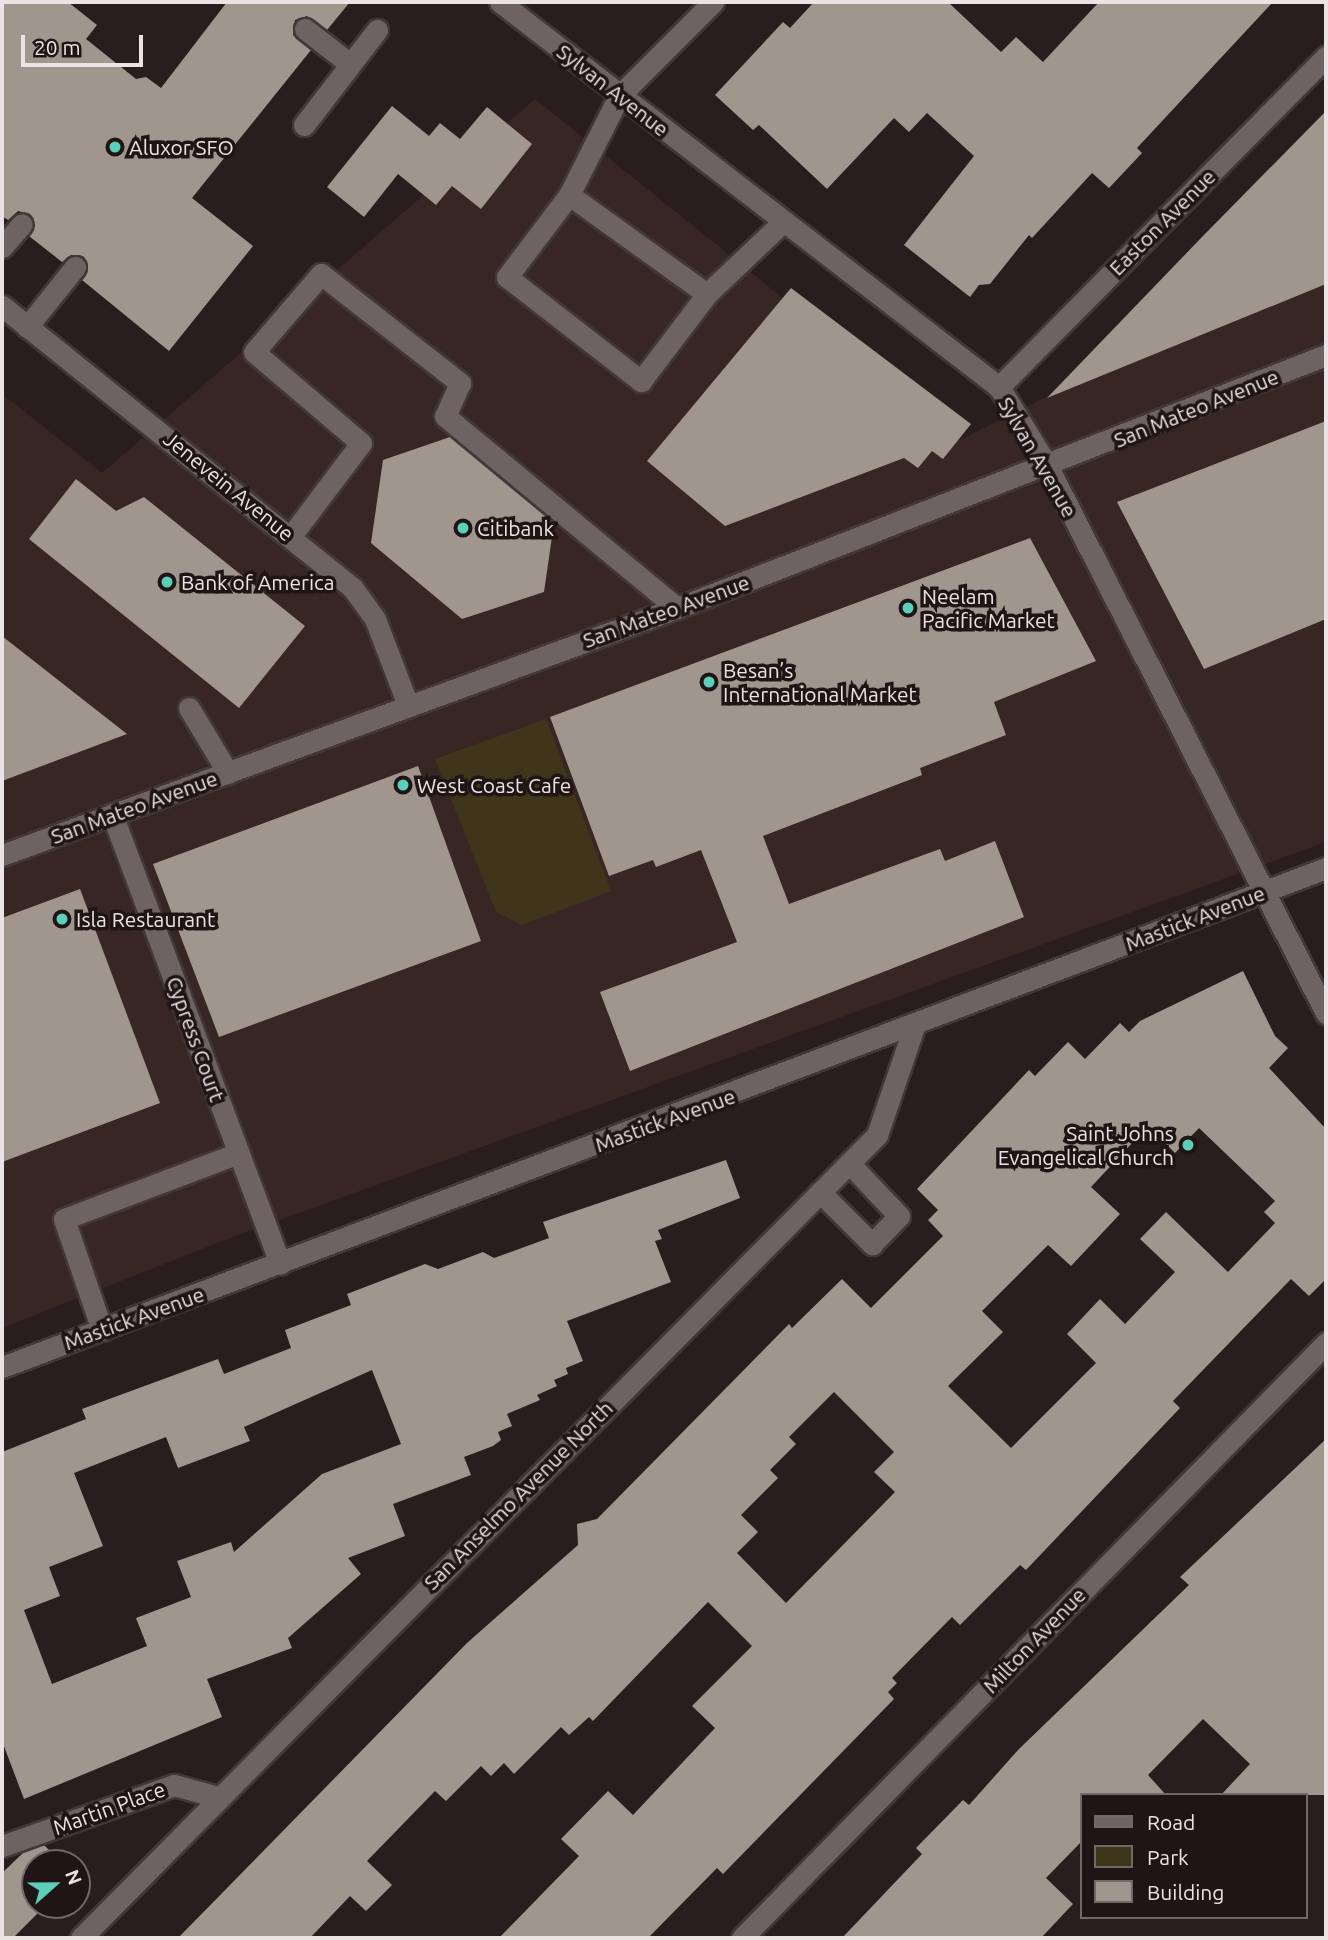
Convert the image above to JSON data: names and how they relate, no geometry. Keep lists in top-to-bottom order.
{
  "streets": {
    "street": [
      "Sylvan Avenue",
      "Easton Avenue",
      "San Mateo Avenue",
      "Jenevein Avenue",
      "Mastick Avenue",
      "Cypress Court",
      "San Anselmo Avenue North",
      "Milton Avenue",
      "Martin Place"
    ]
  },
  "crossings": [
    ["Sylvan Avenue", "Easton Avenue"],
    ["Sylvan Avenue", "San Mateo Avenue"],
    ["Sylvan Avenue", "Mastick Avenue"],
    ["San Mateo Avenue", "Jenevein Avenue"],
    ["San Mateo Avenue", "Cypress Court"],
    ["Mastick Avenue", "Cypress Court"],
    ["Mastick Avenue", "San Anselmo Avenue North"],
    ["San Anselmo Avenue North", "Martin Place"]
  ],
  "places": [
    "Aluxor SFO",
    "Citibank",
    "Bank of America",
    "Neelam Pacific Market",
    "Besan’s International Market",
    "West Coast Cafe",
    "Isla Restaurant",
    "Saint Johns Evangelical Church"
  ],
  "legend": ["Road", "Park", "Building"],
  "scale_bar": "20 m",
  "north": "right"
}
